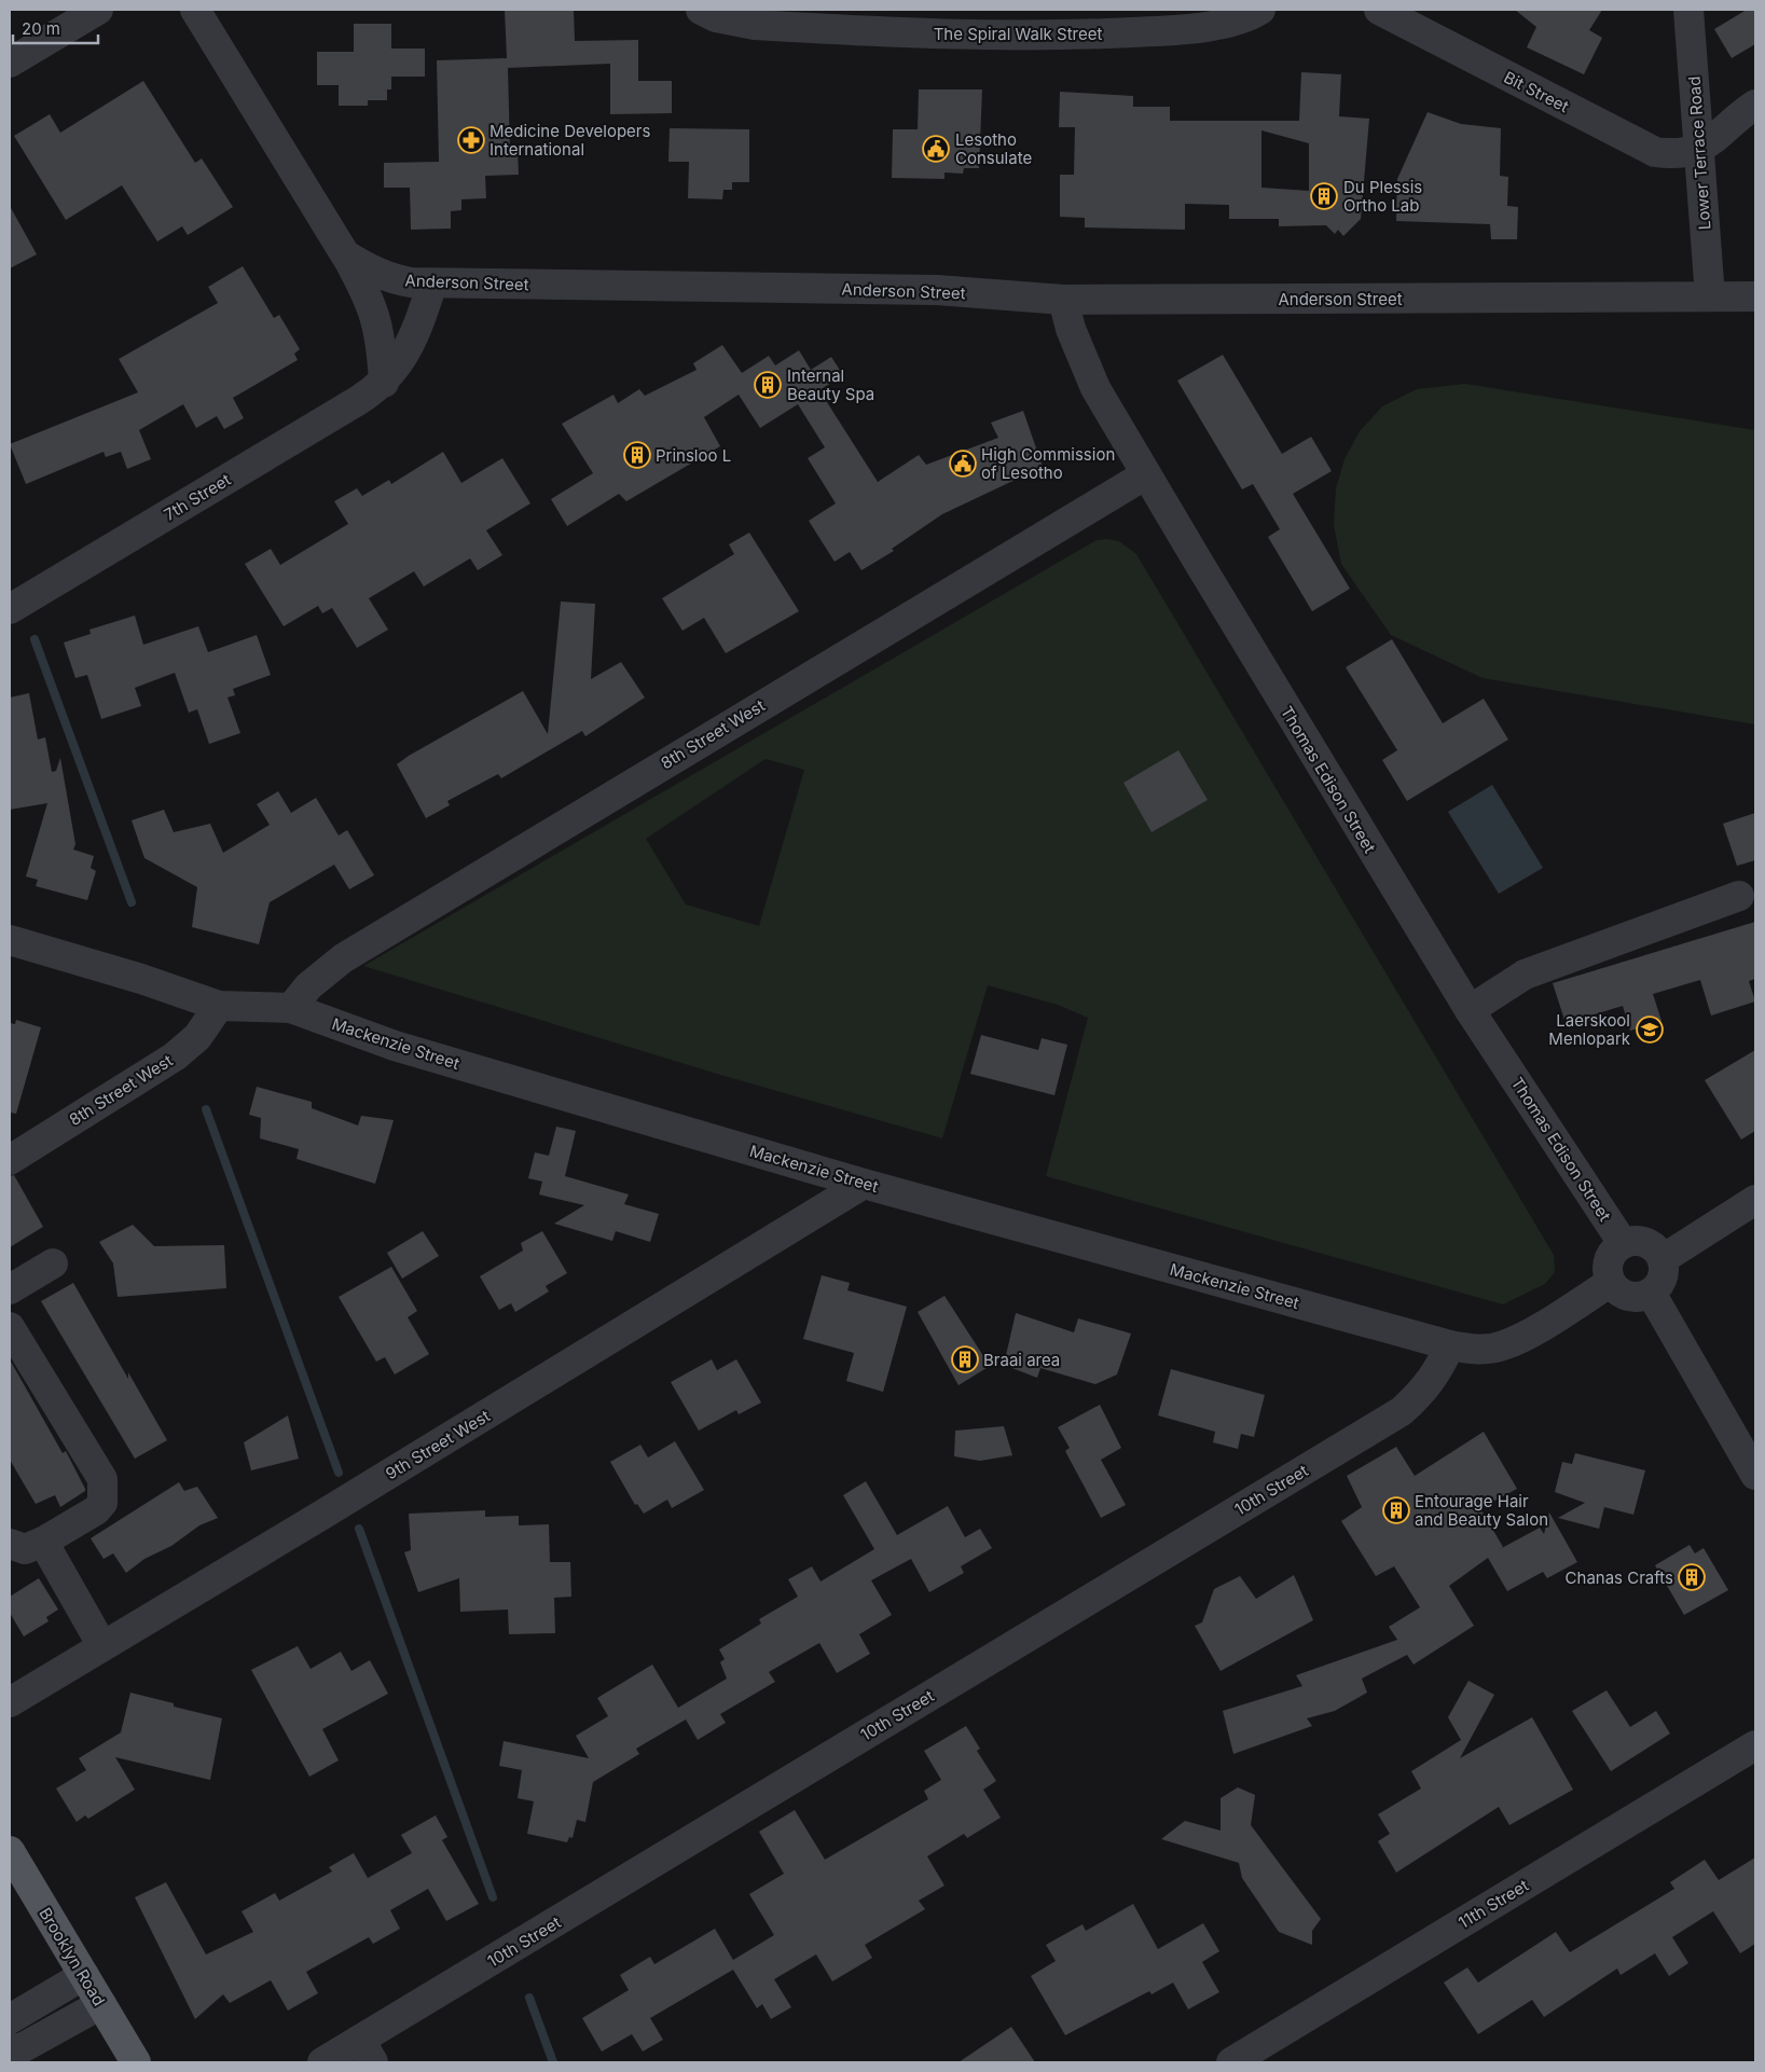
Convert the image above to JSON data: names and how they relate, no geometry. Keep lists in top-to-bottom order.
{
  "streets": {
    "main road": ["Brooklyn Road"],
    "street": [
      "The Spiral Walk Street",
      "Bit Street",
      "Lower Terrace Road",
      "Anderson Street",
      "7th Street",
      "8th Street West",
      "Thomas Edison Street",
      "Mackenzie Street",
      "9th Street West",
      "10th Street",
      "11th Street"
    ]
  },
  "crossings": [
    ["Bit Street", "Lower Terrace Road"],
    ["Lower Terrace Road", "Anderson Street"],
    ["Anderson Street", "7th Street"],
    ["Anderson Street", "Thomas Edison Street"],
    ["8th Street West", "Thomas Edison Street"],
    ["8th Street West", "Mackenzie Street"],
    ["Thomas Edison Street", "Mackenzie Street"],
    ["Mackenzie Street", "9th Street West"],
    ["Mackenzie Street", "10th Street"]
  ],
  "places": {
    "pharmacy": ["Medicine Developers International"],
    "public building": ["Lesotho Consulate", "High Commission of Lesotho"],
    "building": [
      "Du Plessis Ortho Lab",
      "Internal Beauty Spa",
      "Prinsloo L",
      "Braai area",
      "Entourage Hair and Beauty Salon",
      "Chanas Crafts"
    ],
    "school or university": ["Laerskool Menlopark"]
  },
  "scale_bar": "20 m"
}
